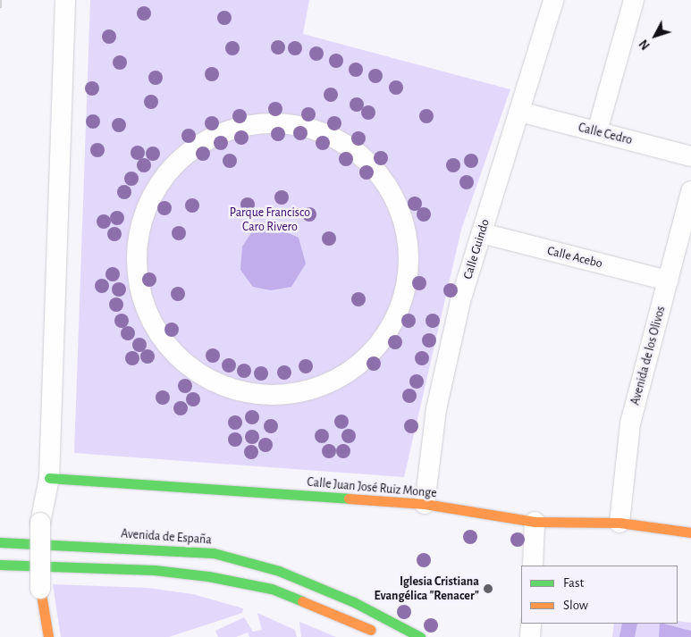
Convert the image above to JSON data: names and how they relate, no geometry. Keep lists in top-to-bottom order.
{
  "streets": {
    "main road": ["Calle Juan José Ruiz Monge", "Avenida de España"],
    "street": [
      "Calle Cedro",
      "Calle Guindo",
      "Calle Acebo",
      "Avenida de los Olivos"
    ]
  },
  "crossings": [
    ["Calle Cedro", "Calle Guindo"],
    ["Calle Guindo", "Calle Acebo"],
    ["Calle Guindo", "Calle Juan José Ruiz Monge"],
    ["Calle Acebo", "Avenida de los Olivos"],
    ["Avenida de los Olivos", "Calle Juan José Ruiz Monge"]
  ],
  "parks": ["Parque Francisco Caro Rivero"],
  "places": ["Iglesia Cristiana Evangélica \"Renacer\""],
  "legend": ["Fast", "Slow"],
  "north": "bottom left"
}
